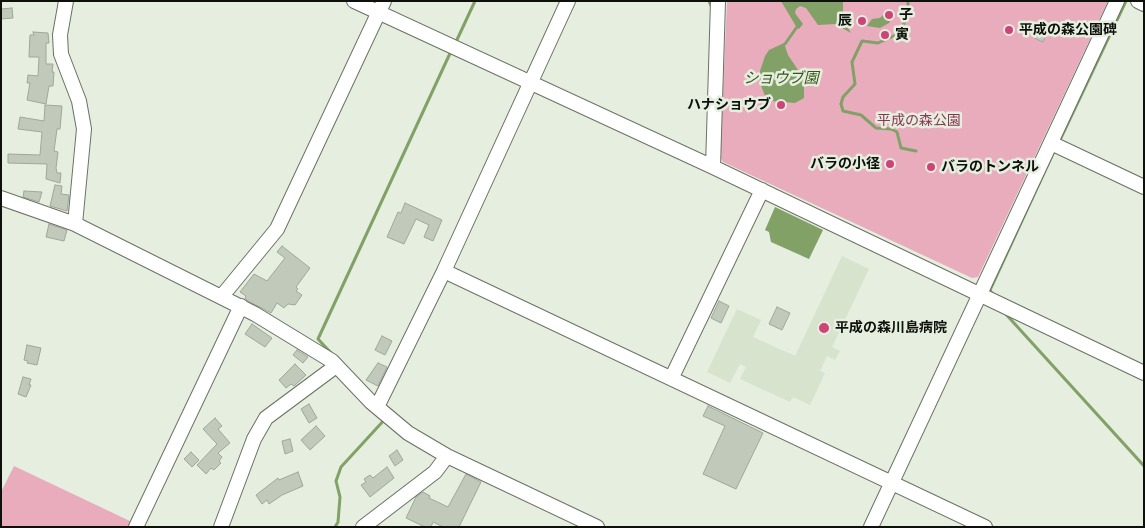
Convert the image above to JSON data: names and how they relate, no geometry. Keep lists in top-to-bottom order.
{
  "water": ["ショウブ園"],
  "parks": ["平成の森公園"],
  "places": [
    "子",
    "辰",
    "平成の森公園碑",
    "寅",
    "ハナショウブ",
    "バラの小径",
    "バラのトンネル",
    "平成の森川島病院"
  ]
}
